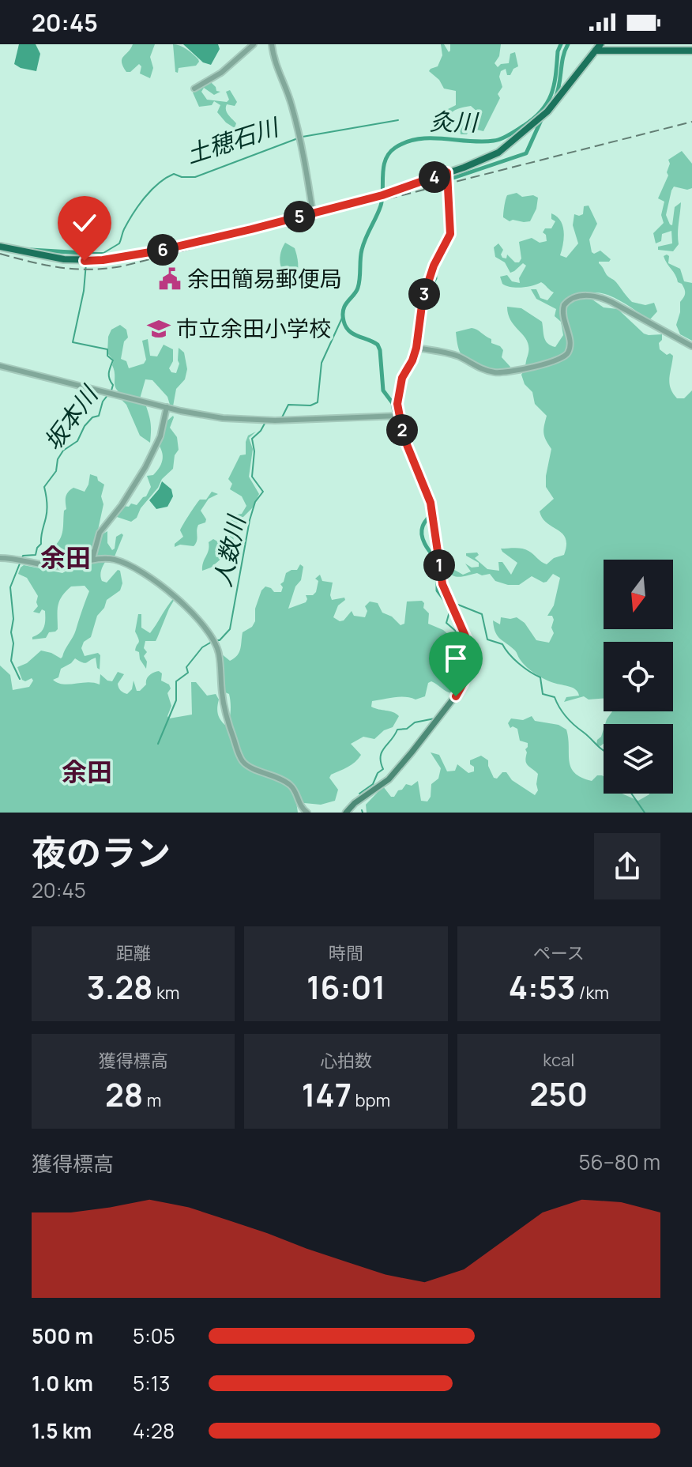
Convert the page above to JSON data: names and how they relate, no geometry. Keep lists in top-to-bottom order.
{
  "districts": ["余田", "余田"],
  "water": [
    "灸川",
    "土穂石川",
    "坂本川",
    "人数川"
  ],
  "places": {
    "public building": ["余田簡易郵便局"],
    "school or university": ["市立余田小学校"]
  },
  "north": "bottom",
  "page": {
    "status": "20:45",
    "pins": [
      "4",
      "5",
      "6",
      "3",
      "2",
      "1"
    ],
    "heading": ["夜のラン", "20:45"],
    "stats": [
      ["距離", "3.28 km"],
      ["時間", "16:01"],
      ["ペース", "4:53 /km"],
      ["獲得標高", "28 m"],
      ["心拍数", "147 bpm"],
      ["kcal", "250"]
    ],
    "chart": ["獲得標高", "56–80 m"],
    "list": [
      {
        "name": "500 m",
        "note": "5:05"
      },
      {
        "name": "1.0 km",
        "note": "5:13"
      },
      {
        "name": "1.5 km",
        "note": "4:28"
      }
    ]
  }
}
